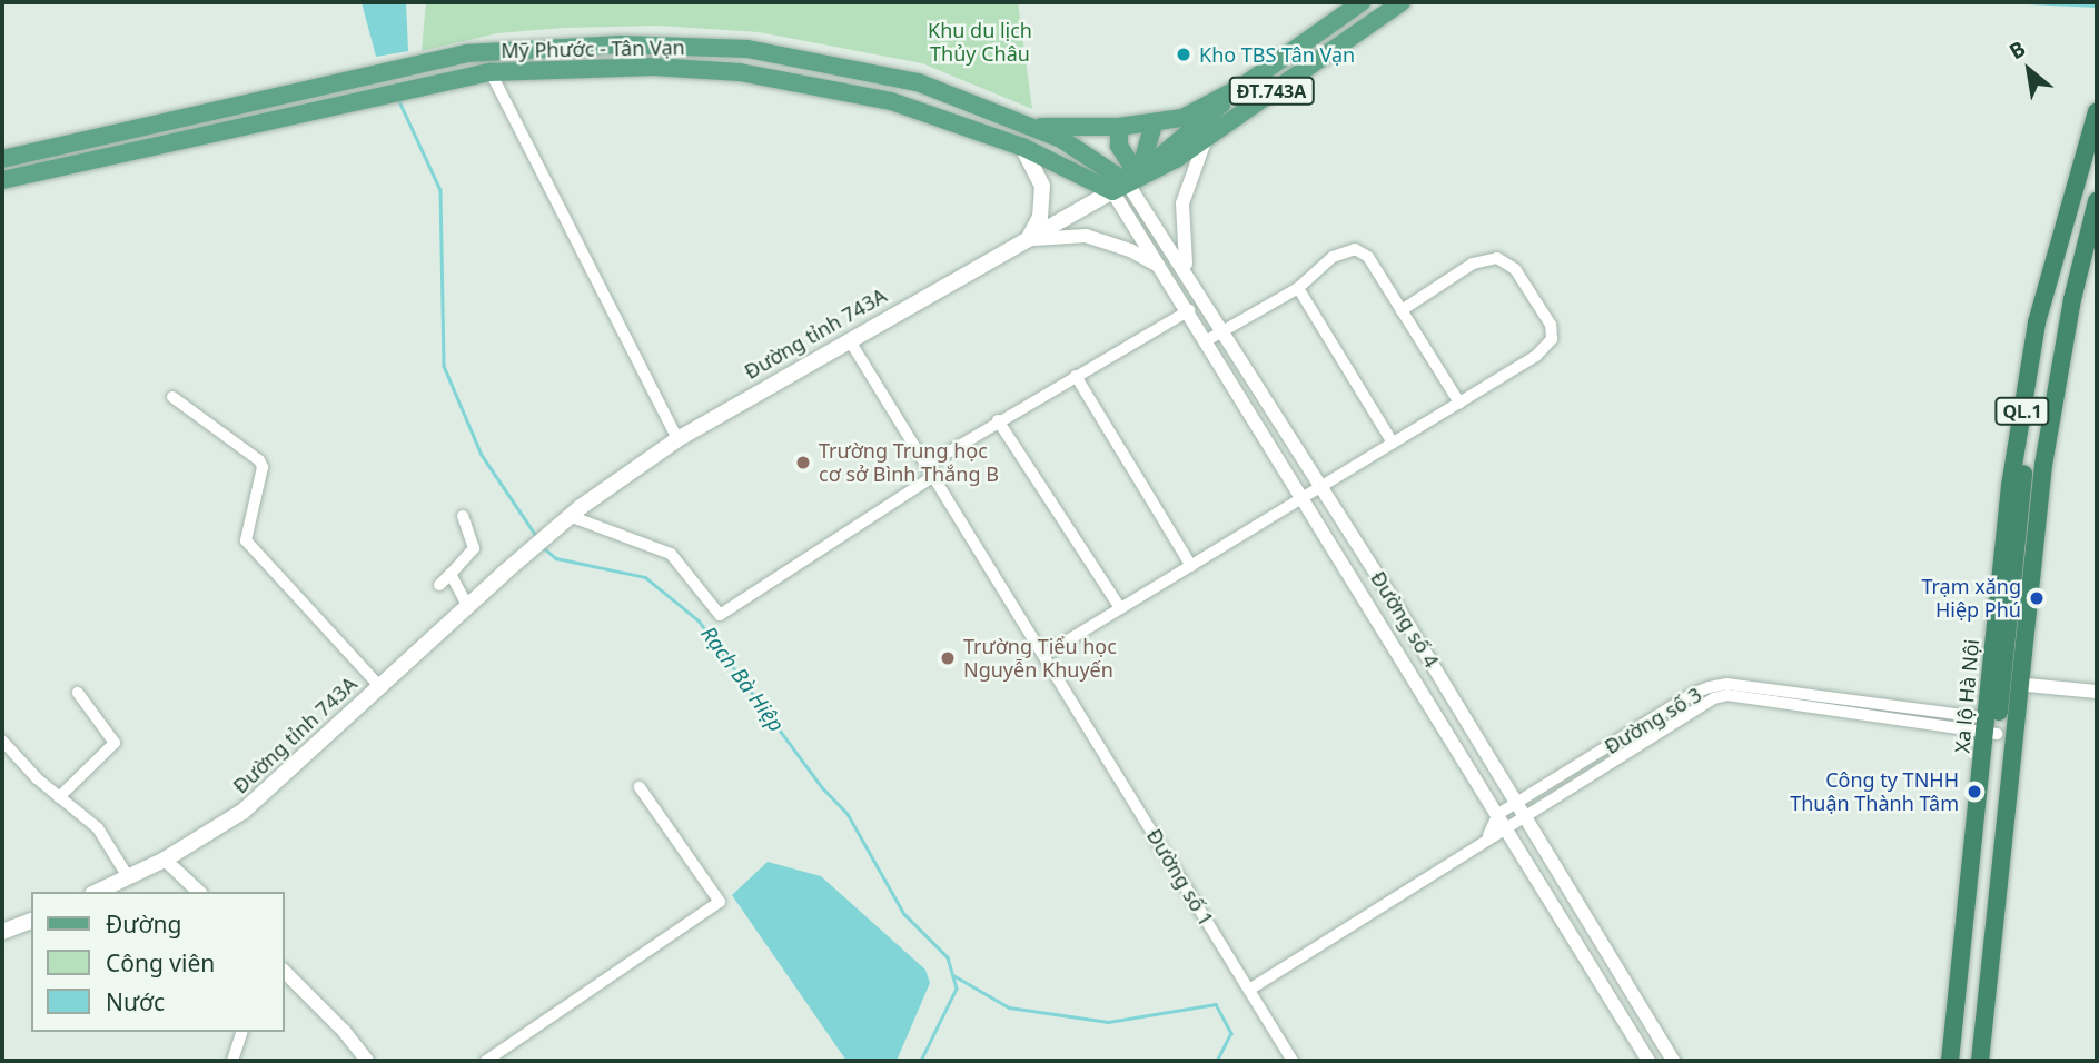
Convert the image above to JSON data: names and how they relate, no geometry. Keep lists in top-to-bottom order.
{
  "streets": {
    "highway": ["QL.1", "Xa lộ Hà Nội"],
    "main road": ["Mỹ Phước - Tân Vạn", "ĐT.743A", "Đường tỉnh 743A"],
    "street": ["Đường số 4", "Đường số 3", "Đường số 1"]
  },
  "crossings": [
    ["Mỹ Phước - Tân Vạn", "ĐT.743A"],
    ["Mỹ Phước - Tân Vạn", "Đường tỉnh 743A"],
    ["Mỹ Phước - Tân Vạn", "Đường số 4"],
    ["ĐT.743A", "Đường tỉnh 743A"],
    ["ĐT.743A", "Đường số 4"],
    ["Đường tỉnh 743A", "Đường số 4"],
    ["Đường tỉnh 743A", "Đường số 1"],
    ["Đường số 4", "Đường số 3"],
    ["Xa lộ Hà Nội", "Đường số 3"],
    ["Đường số 3", "Đường số 1"]
  ],
  "water": ["Rạch Bà Hiệp"],
  "parks": ["Khu du lịch Thủy Châu"],
  "places": [
    "Kho TBS Tân Vạn",
    "Trường Trung học cơ sở Bình Thắng B",
    "Trạm xăng Hiệp Phú",
    "Trường Tiểu học Nguyễn Khuyến",
    "Công ty TNHH Thuận Thành Tâm"
  ],
  "legend": ["Đường", "Công viên", "Nước"],
  "north": "top left"
}
